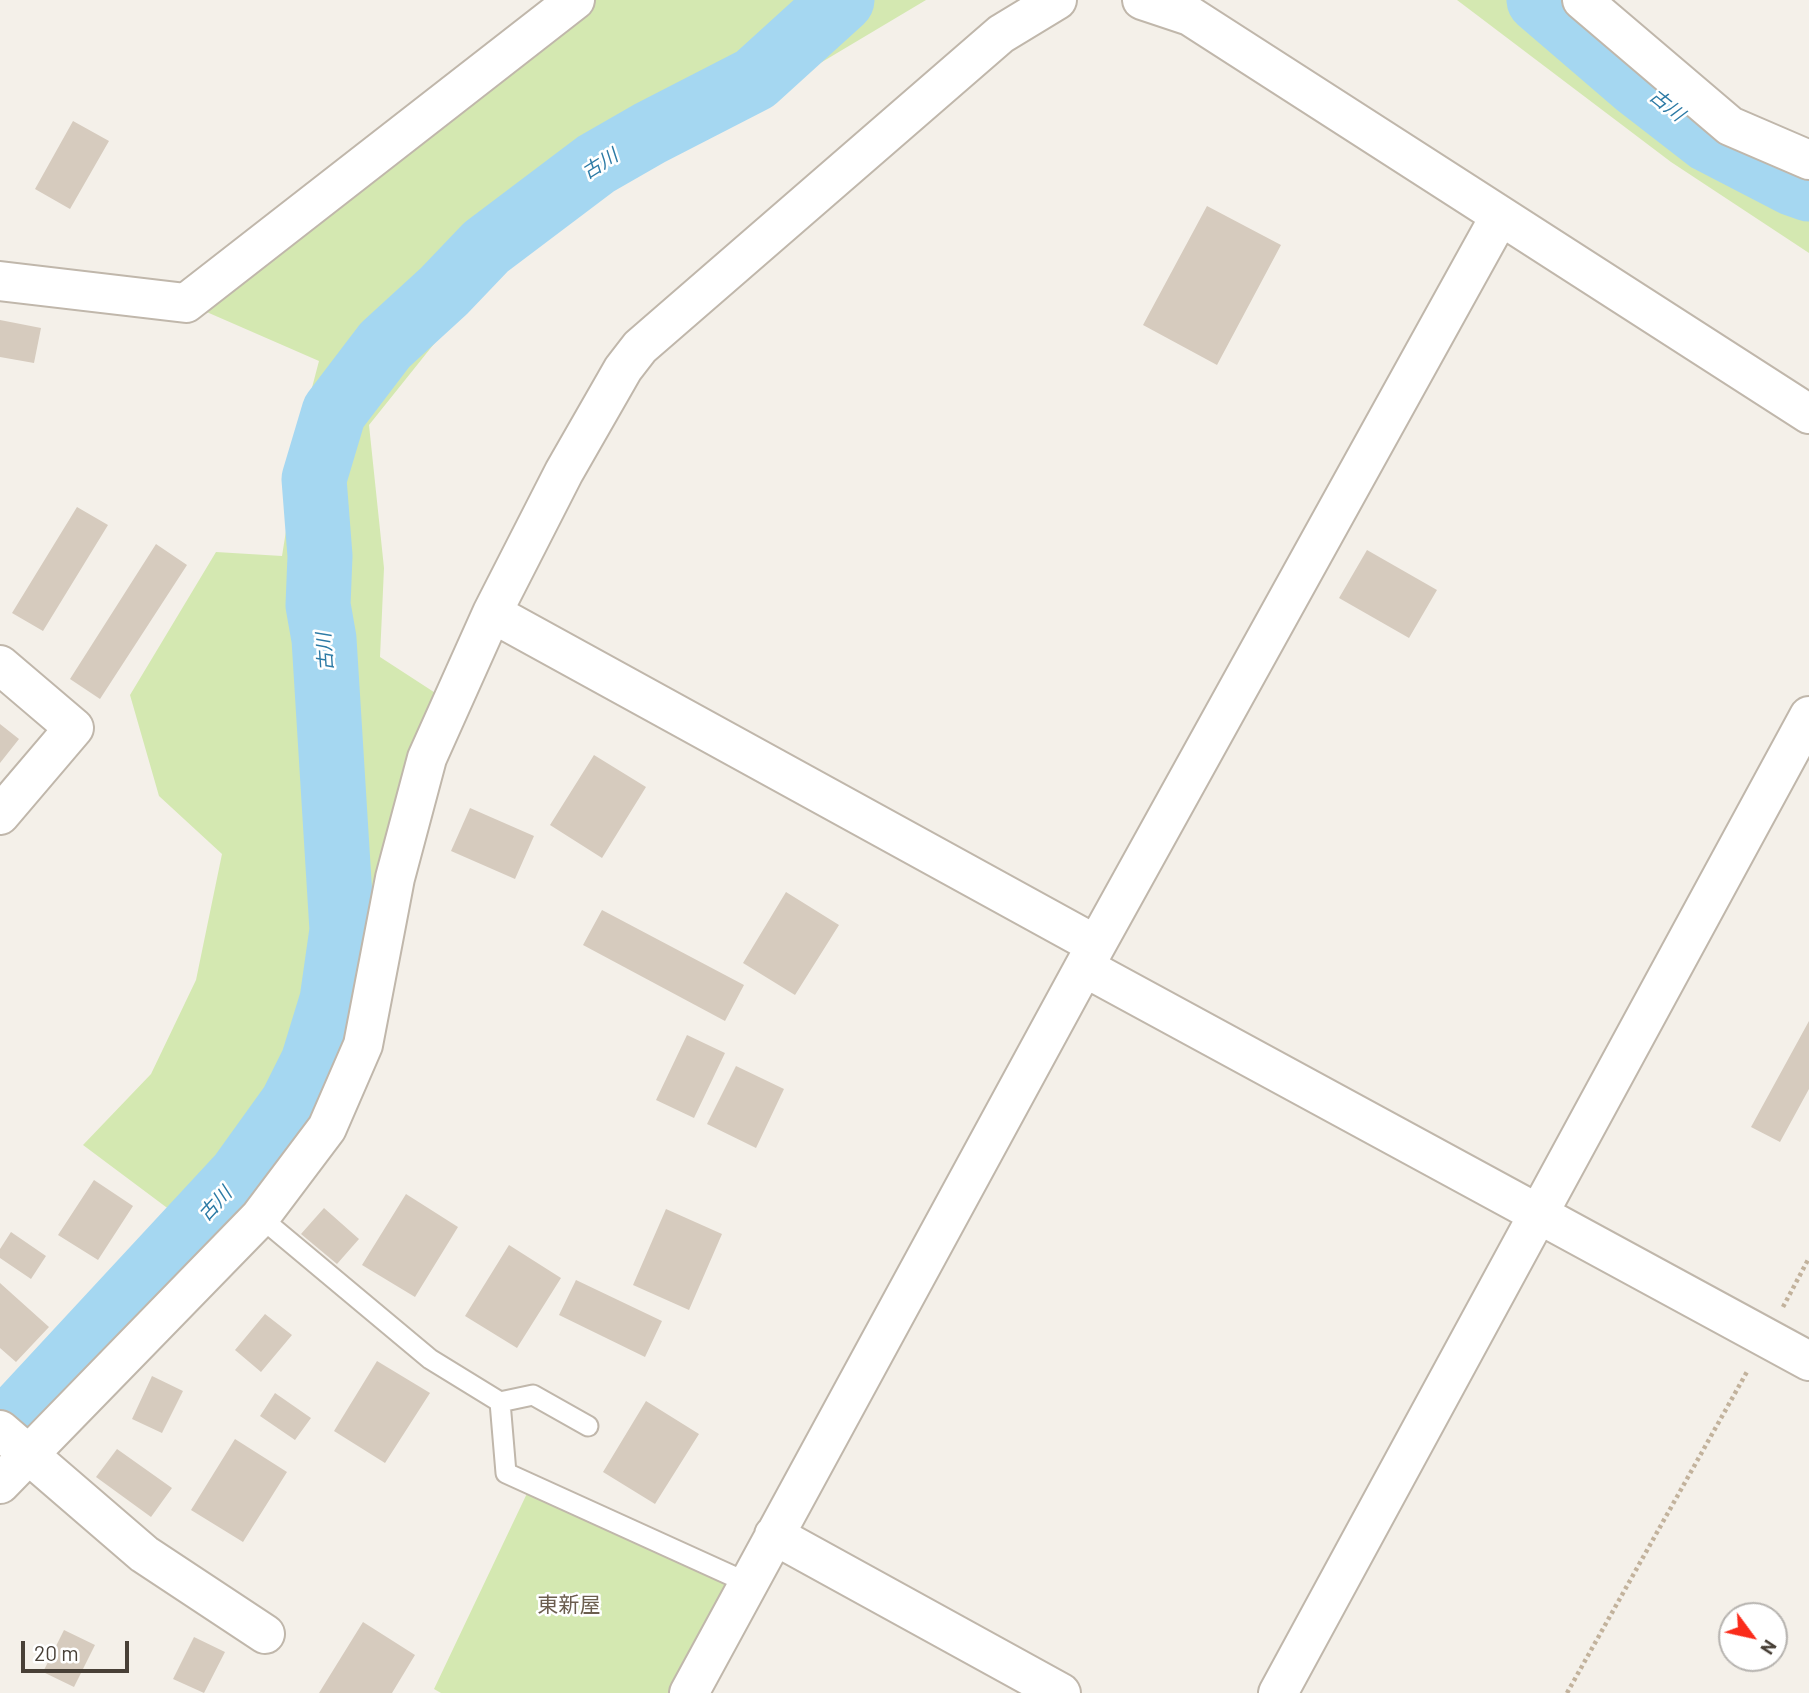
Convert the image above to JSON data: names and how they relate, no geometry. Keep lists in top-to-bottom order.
{
  "districts": ["東新屋"],
  "water": ["古川"],
  "scale_bar": "20 m",
  "north": "bottom right"
}
